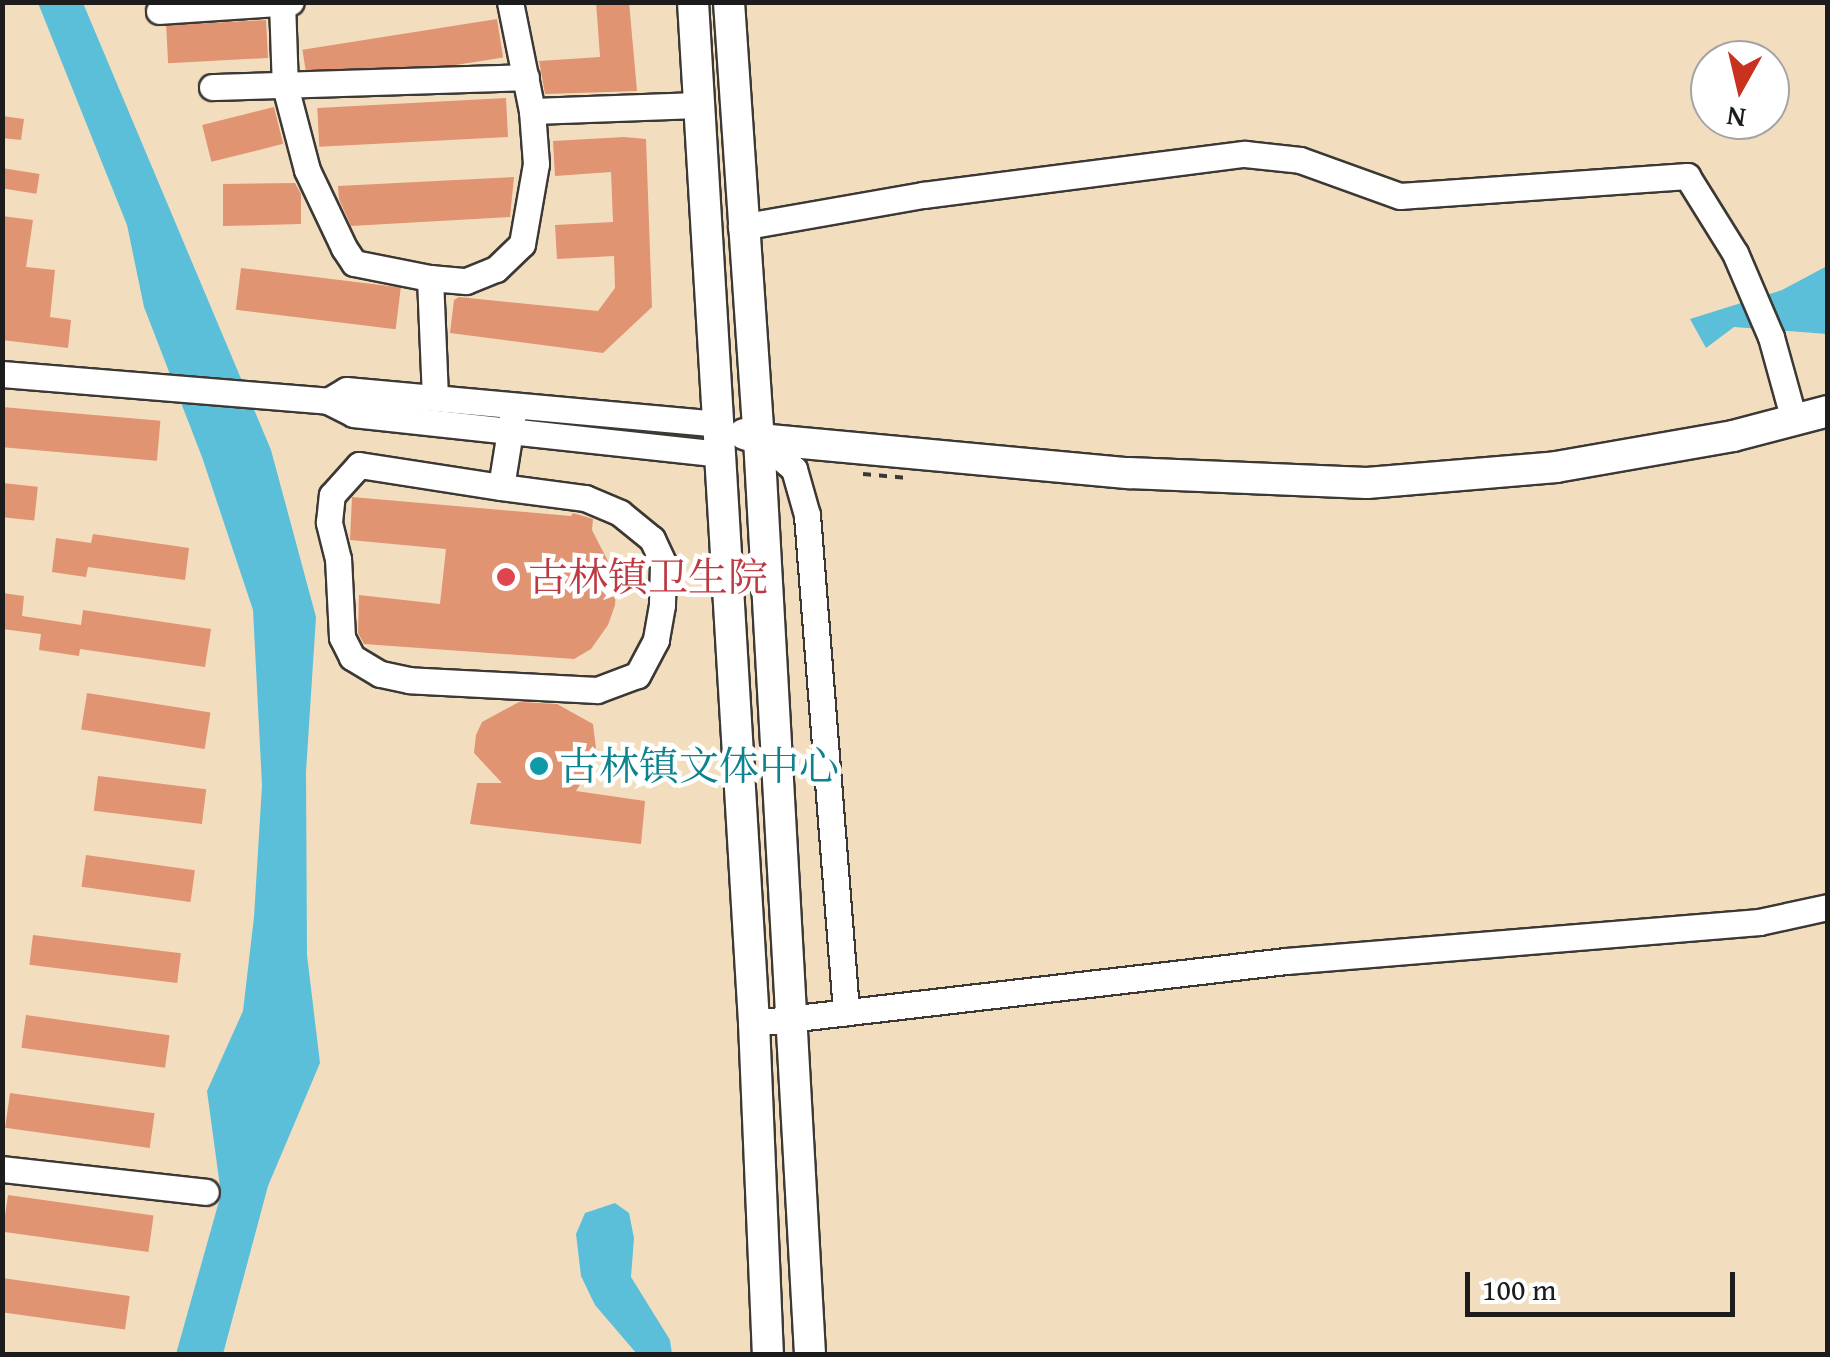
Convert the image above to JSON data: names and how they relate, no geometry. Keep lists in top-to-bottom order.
{
  "places": ["古林镇卫生院", "古林镇文体中心"],
  "scale_bar": "100 m",
  "north": "bottom"
}
